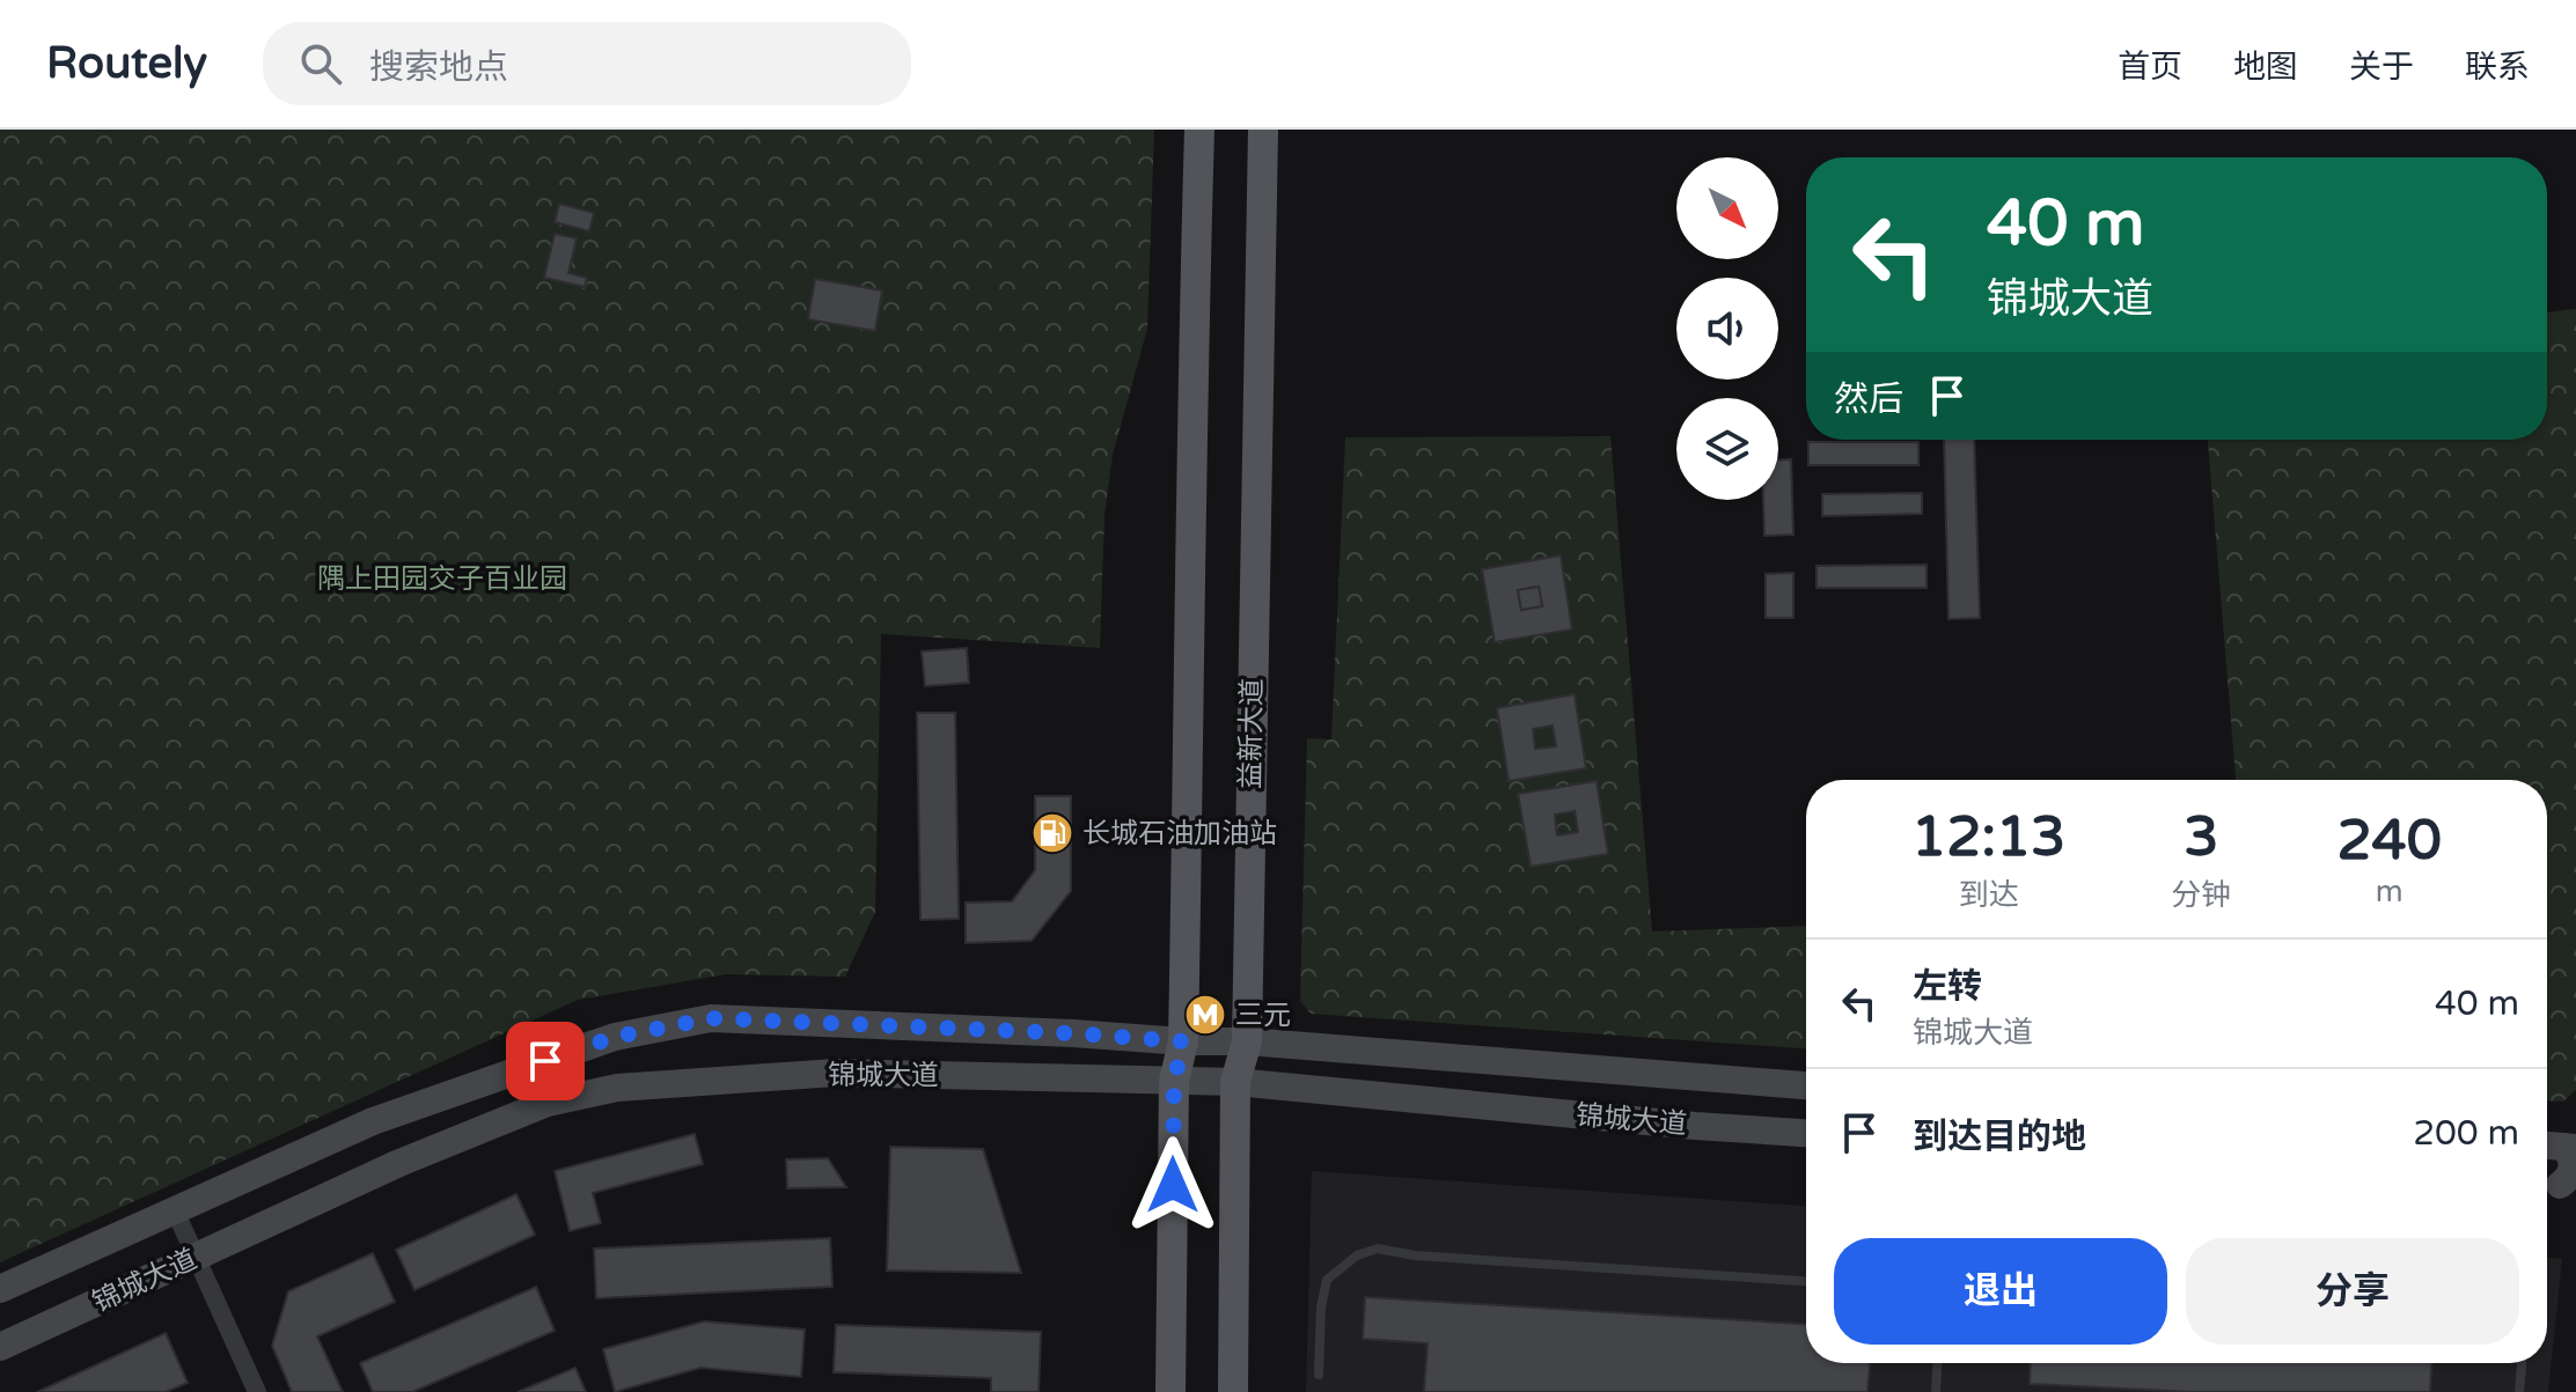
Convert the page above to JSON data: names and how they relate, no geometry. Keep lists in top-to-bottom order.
{
  "streets": {
    "main road": ["益新大道", "锦城大道"]
  },
  "crossings": [
    ["益新大道", "锦城大道"]
  ],
  "parks": ["隅上田园交子百业园"],
  "places": {
    "fuel station": ["长城石油加油站"],
    "metro station": ["三元"]
  },
  "north": "bottom right",
  "page": {
    "header": "Routely",
    "search": "搜索地点",
    "nav": [
      "首页",
      "地图",
      "关于",
      "联系"
    ],
    "turn": ["40 m", "锦城大道"],
    "then": "然后",
    "eta": [
      "12:13",
      "到达",
      "3",
      "分钟",
      "240",
      "m"
    ],
    "list": [
      {
        "name": "左转",
        "note": "锦城大道",
        "value": "40 m"
      },
      {
        "name": "到达目的地",
        "value": "200 m"
      }
    ],
    "buttons": ["退出", "分享"]
  }
}
